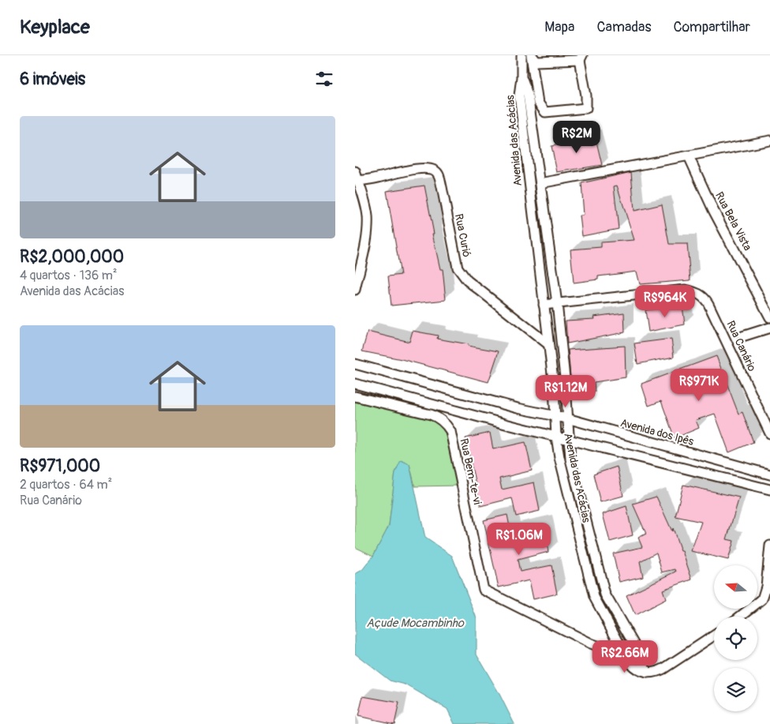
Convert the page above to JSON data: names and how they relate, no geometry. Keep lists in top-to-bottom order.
{
  "streets": {
    "street": [
      "Avenida das Acácias",
      "Rua Bela Vista",
      "Rua Curió",
      "Rua Canário",
      "Avenida dos Ipês",
      "Rua Bem-te-vi"
    ]
  },
  "crossings": [
    ["Avenida das Acácias", "Rua Curió"],
    ["Avenida das Acácias", "Rua Canário"],
    ["Avenida das Acácias", "Avenida dos Ipês"],
    ["Avenida das Acácias", "Rua Bem-te-vi"]
  ],
  "water": ["Açude Mocambinho"],
  "north": "left",
  "page": {
    "header": "Keyplace",
    "nav": ["Mapa", "Camadas", "Compartilhar"],
    "heading": "6 imóveis",
    "list": [
      {
        "name": "R$2,000,000",
        "note": "4 quartos · 136 m² · Avenida das Acácias"
      },
      {
        "name": "R$971,000",
        "note": "2 quartos · 64 m² · Rua Canário"
      }
    ],
    "price": [
      "R$2M",
      "R$964K",
      "R$971K",
      "R$1.12M",
      "R$1.06M",
      "R$2.66M"
    ]
  }
}
